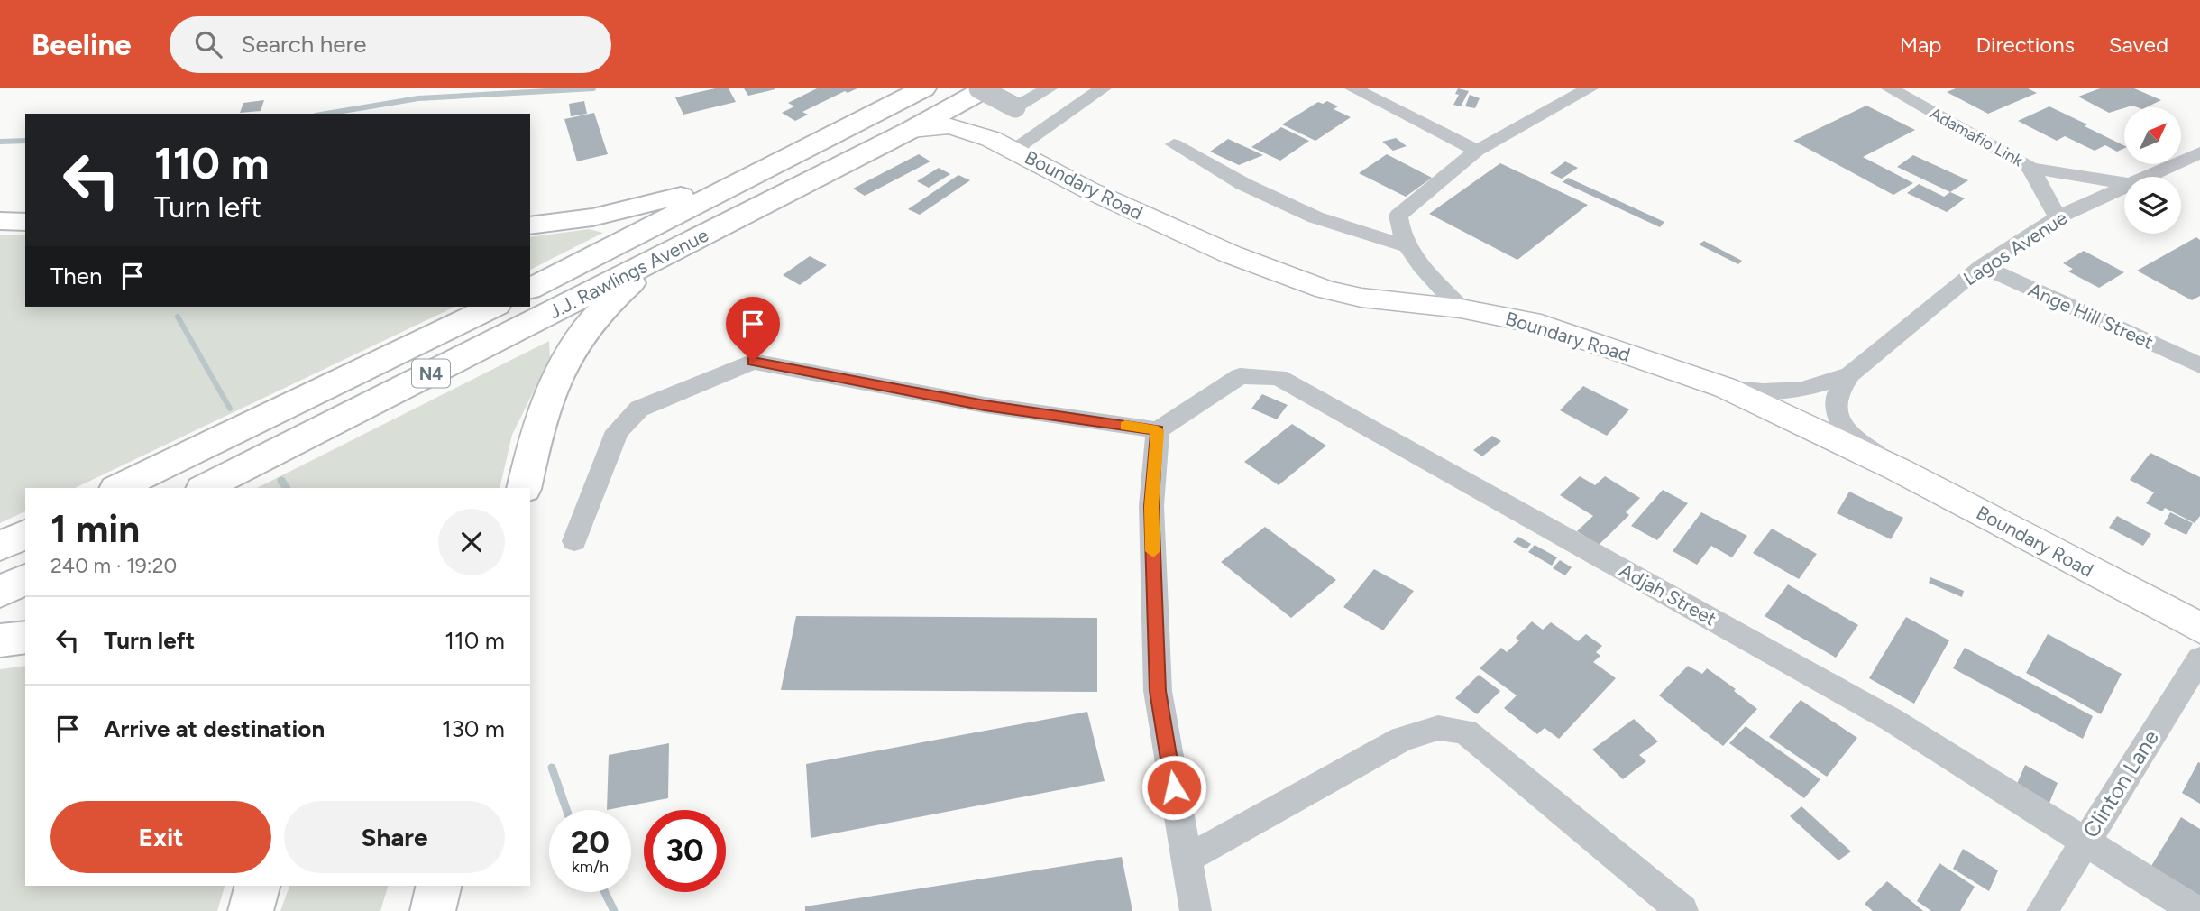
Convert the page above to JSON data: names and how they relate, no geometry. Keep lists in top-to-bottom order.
{
  "streets": {
    "highway": ["J.J. Rawlings Avenue", "N4"],
    "main road": ["Boundary Road"],
    "street": [
      "Adamafio Link",
      "Lagos Avenue",
      "Ange Hill Street",
      "Adjah Street",
      "Clinton Lane"
    ]
  },
  "crossings": [
    ["Adamafio Link", "Lagos Avenue"],
    ["Boundary Road", "Lagos Avenue"],
    ["Boundary Road", "J.J. Rawlings Avenue"],
    ["Lagos Avenue", "Ange Hill Street"],
    ["Adjah Street", "Clinton Lane"]
  ],
  "north": "top right",
  "page": {
    "header": "Beeline",
    "search": "Search here",
    "nav": ["Map", "Directions", "Saved"],
    "turn": ["110 m", "Turn left"],
    "then": "Then",
    "heading": ["1 min", "240 m · 19:20"],
    "list": [
      {
        "name": "Turn left",
        "value": "110 m"
      },
      {
        "name": "Arrive at destination",
        "value": "130 m"
      }
    ],
    "buttons": ["Exit", "Share"],
    "speed": "20 km/h",
    "limit": "30"
  }
}
